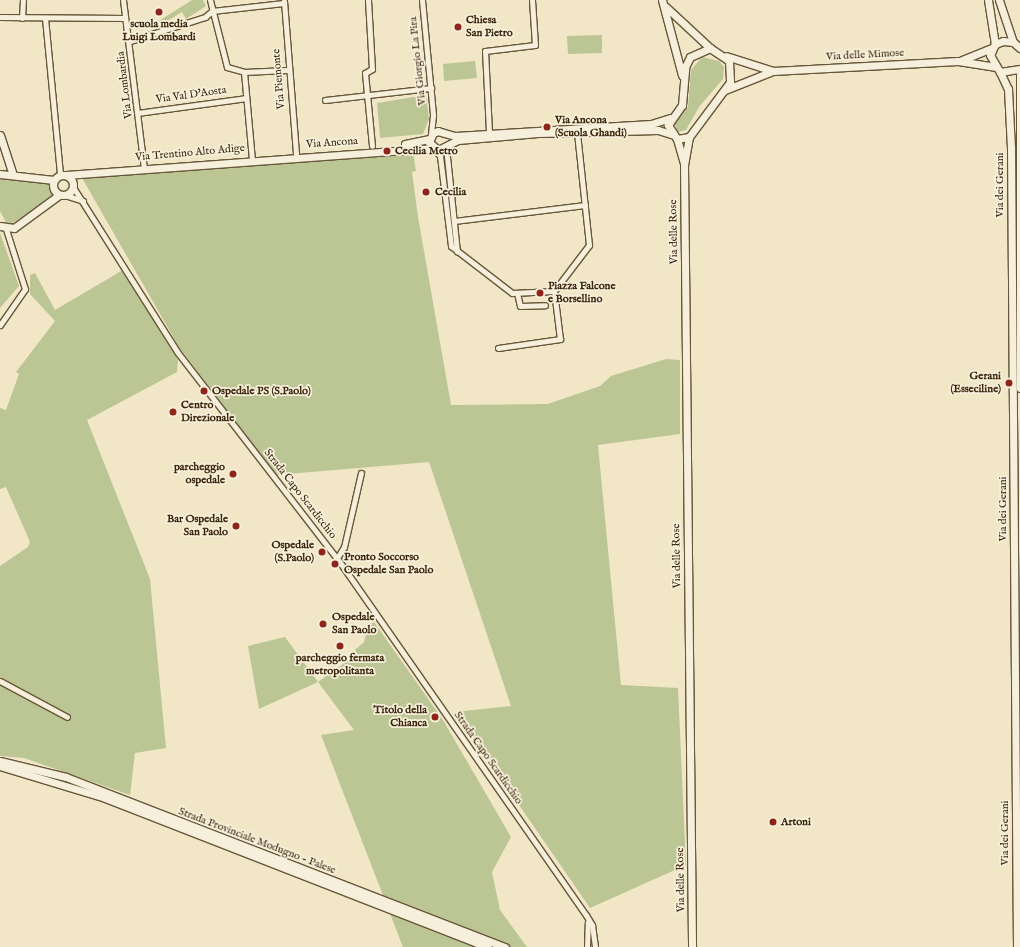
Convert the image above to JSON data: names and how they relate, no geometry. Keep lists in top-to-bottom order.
{
  "streets": {
    "street": [
      "Via delle Mimose",
      "Via Giorgio La Pira",
      "Via Piemonte",
      "Via Lombardia",
      "Via Val D'Aosta",
      "Via Ancona",
      "Via Trentino Alto Adige",
      "Via dei Gerani",
      "Via delle Rose",
      "Strada Capo Scardicchio",
      "Strada Provinciale Modugno - Palese"
    ]
  },
  "crossings": [
    ["Via delle Mimose", "Via dei Gerani"],
    ["Via Giorgio La Pira", "Via Ancona"],
    ["Via Piemonte", "Via Ancona"],
    ["Via Piemonte", "Via Trentino Alto Adige"],
    ["Via Lombardia", "Via Val D'Aosta"],
    ["Via Lombardia", "Via Trentino Alto Adige"],
    ["Via Ancona", "Via Trentino Alto Adige"],
    ["Via Trentino Alto Adige", "Strada Capo Scardicchio"]
  ],
  "places": [
    "scuola media Luigi Lombardi",
    "Chiesa San Pietro",
    "Via Ancona (Scuola Ghandi)",
    "Cecilia Metro",
    "Cecilia",
    "Piazza Falcone e Borsellino",
    "Gerani (Esseciline)",
    "Ospedale PS (S.Paolo)",
    "Centro Direzionale",
    "parcheggio ospedale",
    "Bar Ospedale San Paolo",
    "Ospedale (S.Paolo)",
    "Pronto Soccorso Ospedale San Paolo",
    "Ospedale San Paolo",
    "parcheggio fermata metropolitanta",
    "Titolo della Chianca",
    "Artoni"
  ]
}
